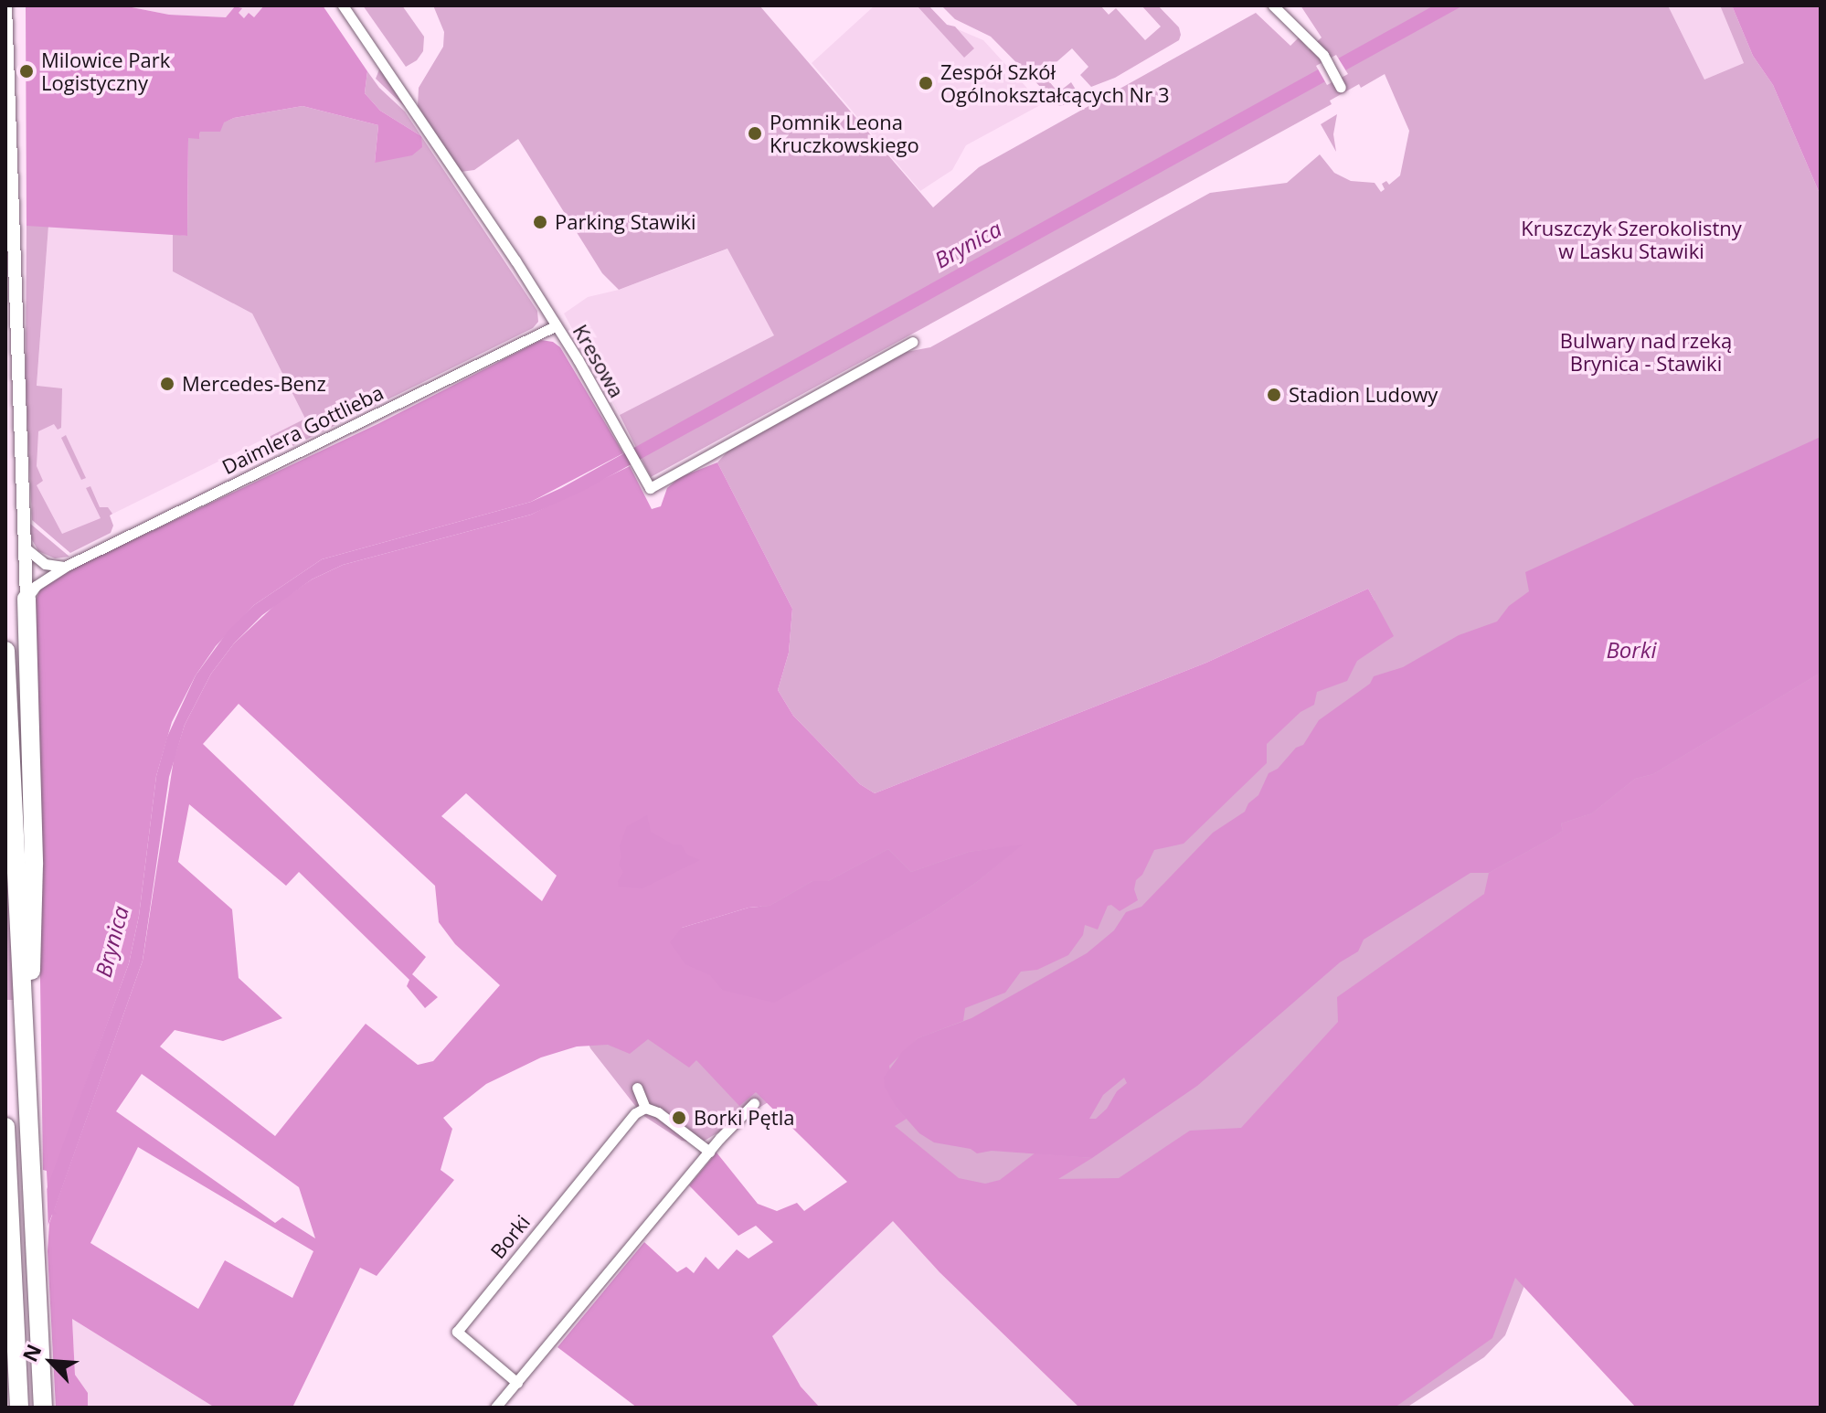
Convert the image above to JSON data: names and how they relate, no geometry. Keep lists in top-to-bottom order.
{
  "streets": {
    "street": ["Kresowa", "Daimlera Gottlieba", "Borki"]
  },
  "crossings": [
    ["Kresowa", "Daimlera Gottlieba"]
  ],
  "water": ["Brynica", "Borki"],
  "parks": ["Kruszczyk Szerokolistny w Lasku Stawiki", "Bulwary nad rzeką Brynica - Stawiki"],
  "places": [
    "Milowice Park Logistyczny",
    "Zespół Szkół Ogólnokształcących Nr 3",
    "Pomnik Leona Kruczkowskiego",
    "Parking Stawiki",
    "Mercedes-Benz",
    "Stadion Ludowy",
    "Borki Pętla"
  ],
  "north": "top left"
}
